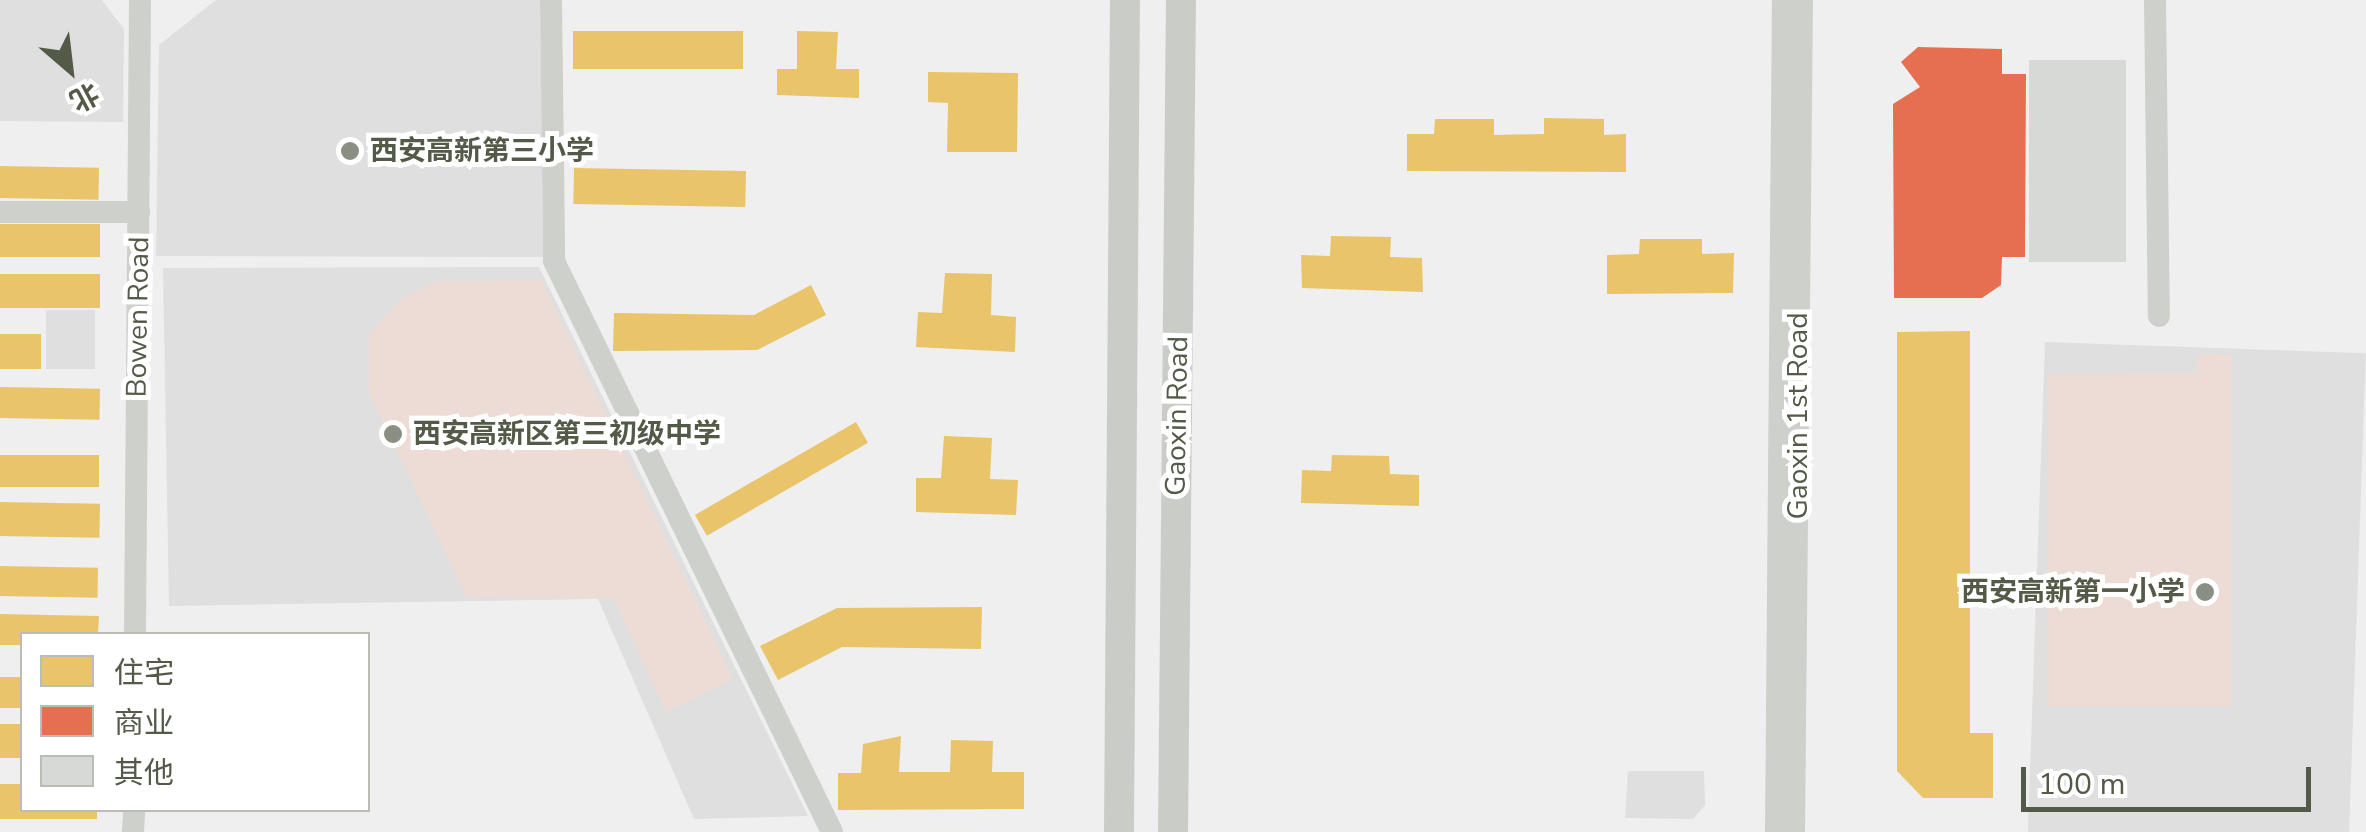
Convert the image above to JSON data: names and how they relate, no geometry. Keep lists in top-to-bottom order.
{
  "streets": {
    "main road": ["Gaoxin Road"],
    "street": ["Bowen Road", "Gaoxin 1st Road"]
  },
  "places": ["西安高新第三小学", "西安高新区第三初级中学", "西安高新第一小学"],
  "legend": ["住宅", "商业", "其他"],
  "scale_bar": "100 m",
  "north": "bottom right"
}
